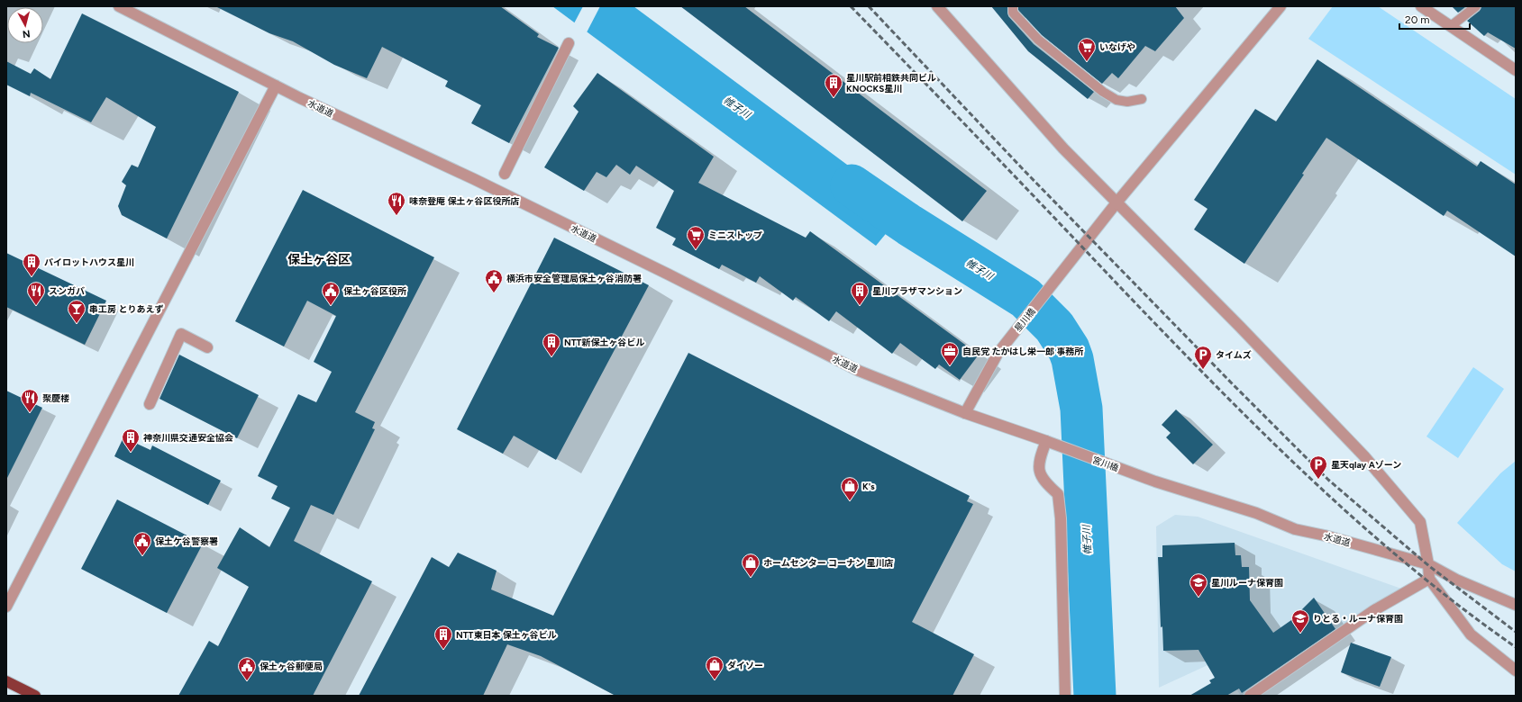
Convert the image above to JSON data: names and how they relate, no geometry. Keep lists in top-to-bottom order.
{
  "streets": {
    "street": ["水道道", "星川橋", "宮川橋"]
  },
  "crossings": [
    ["水道道", "星川橋"],
    ["水道道", "宮川橋"]
  ],
  "districts": ["保土ヶ谷区"],
  "water": ["帷子川"],
  "places": {
    "supermarket": ["いなげや", "ミニストップ"],
    "building": [
      "星川駅前相鉄共同ビル KNOCKS星川",
      "パイロットハウス星川",
      "星川プラザマンション",
      "NTT新保土ヶ谷ビル",
      "神奈川県交通安全協会",
      "NTT東日本 保土ヶ谷ビル"
    ],
    "restaurant": ["味奈登庵 保土ヶ谷区役所店", "スンガバ", "聚慶楼"],
    "public building": [
      "横浜市安全管理局保土ヶ谷消防署",
      "保土ヶ谷区役所",
      "保土ケ谷警察署",
      "保土ヶ谷郵便局"
    ],
    "bar": ["串工房 とりあえず"],
    "office": ["自民党 たかはし栄一郎 事務所"],
    "parking": ["タイムズ", "星天qlay Aゾーン"],
    "shop": ["K's", "ホームセンター コーナン 星川店", "ダイソー"],
    "school or university": ["星川ルーナ保育園", "りとる・ルーナ保育園"]
  },
  "scale_bar": "20 m",
  "north": "bottom"
}
